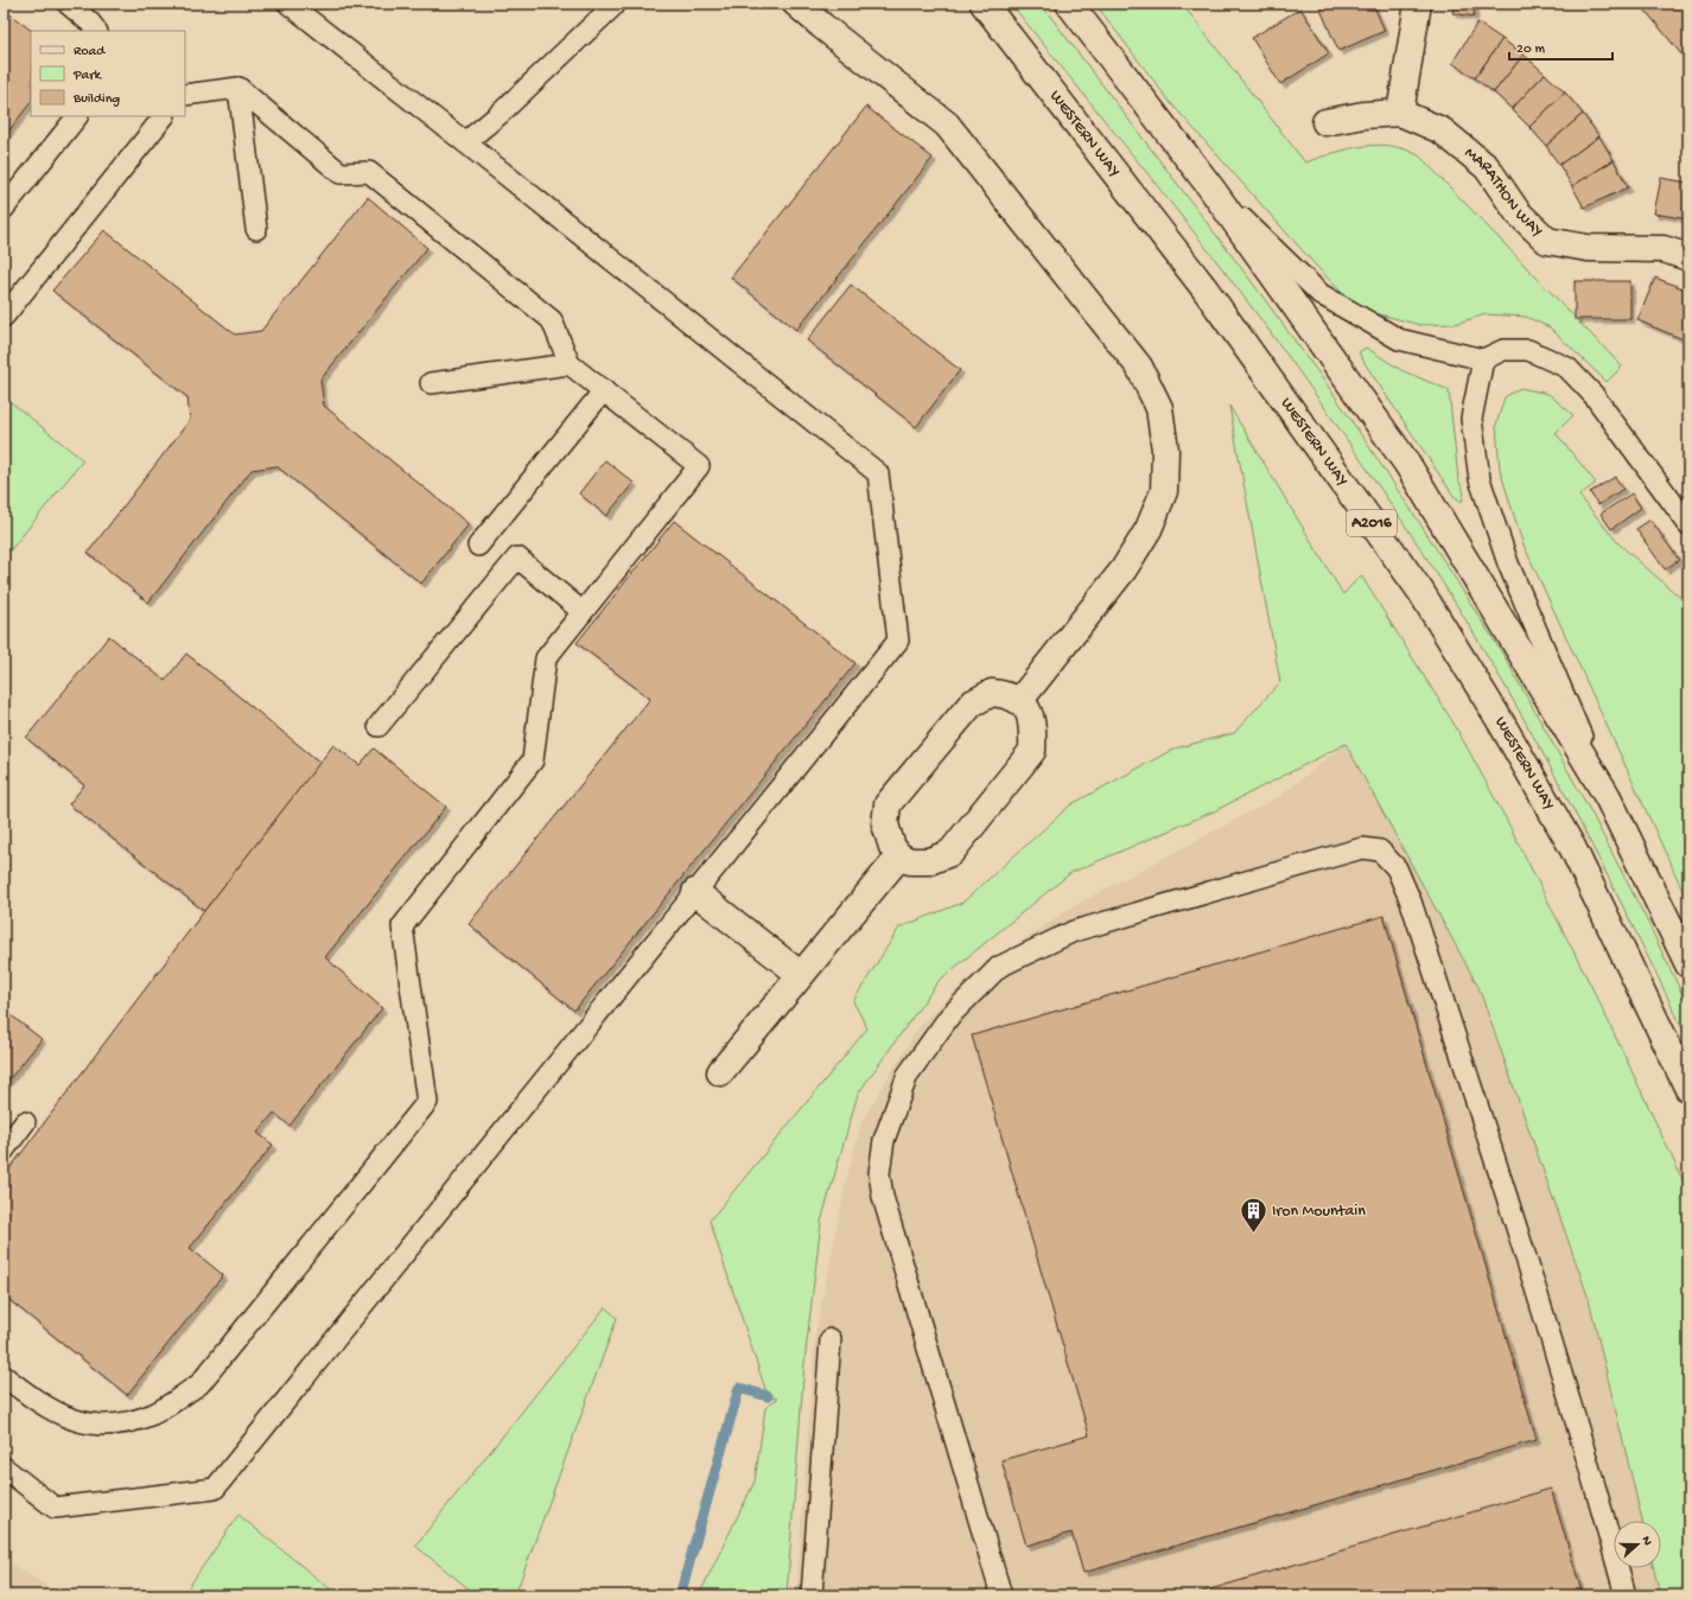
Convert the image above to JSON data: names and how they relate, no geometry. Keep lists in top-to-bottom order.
{
  "streets": {
    "main road": ["WESTERN WAY", "MARATHON WAY", "A2016"]
  },
  "places": {
    "building": ["Iron Mountain"]
  },
  "legend": ["Road", "Park", "Building"],
  "scale_bar": "20 m",
  "north": "right"
}
